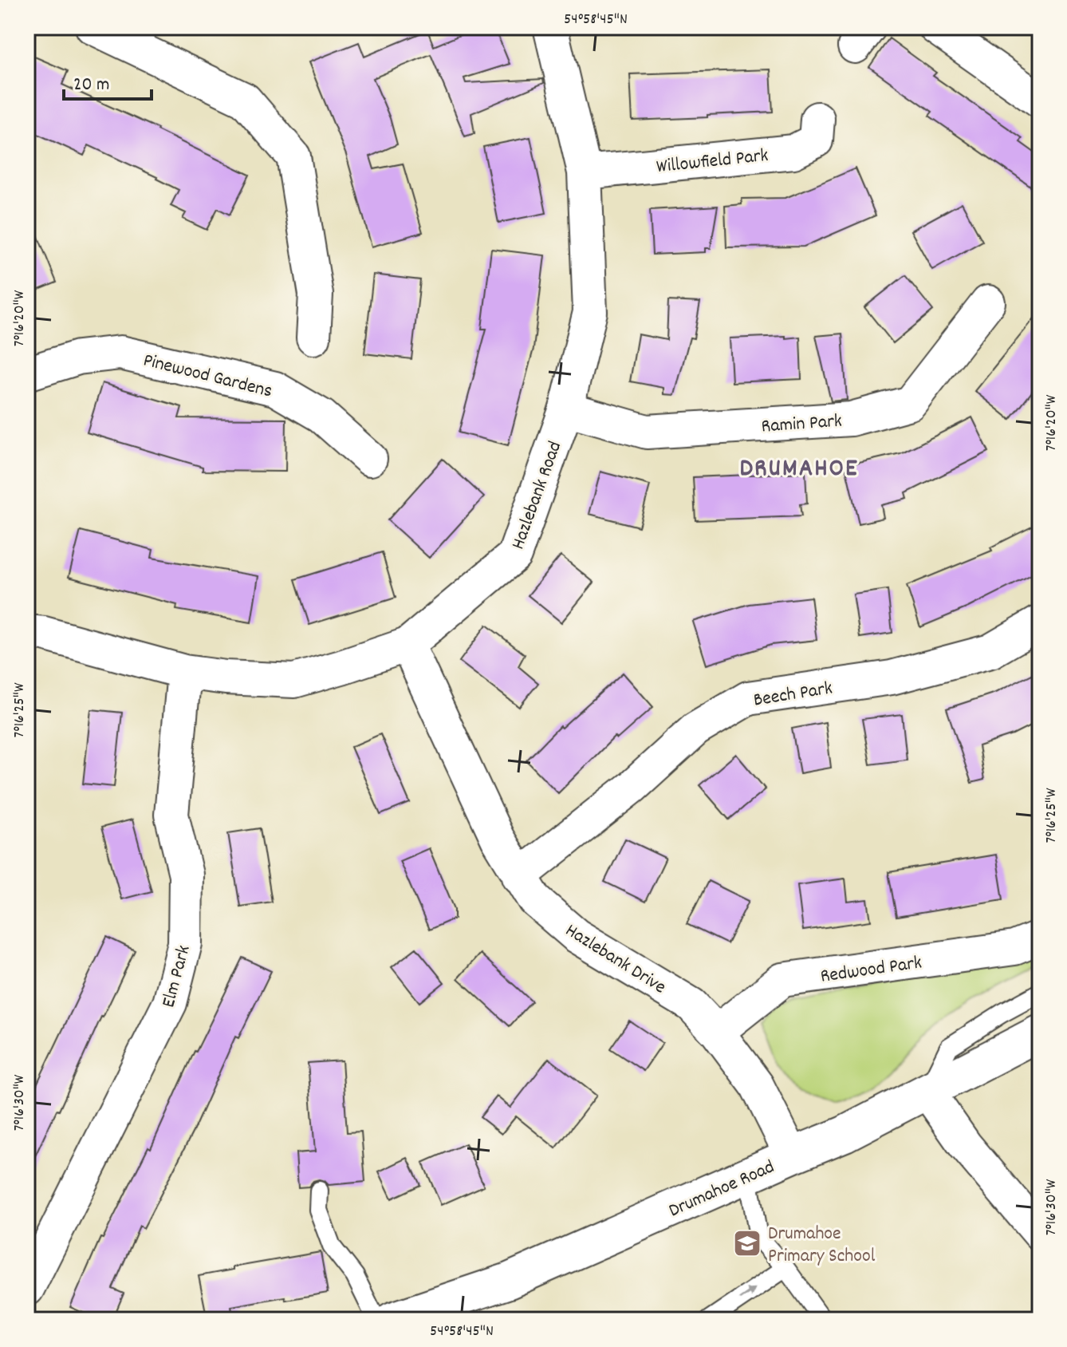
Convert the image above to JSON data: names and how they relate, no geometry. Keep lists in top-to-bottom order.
{
  "streets": {
    "street": [
      "Willowfield Park",
      "Pinewood Gardens",
      "Ramin Park",
      "Hazlebank Road",
      "Beech Park",
      "Hazlebank Drive",
      "Redwood Park",
      "Elm Park",
      "Drumahoe Road"
    ]
  },
  "crossings": [
    ["Willowfield Park", "Hazlebank Road"],
    ["Ramin Park", "Hazlebank Road"],
    ["Hazlebank Road", "Hazlebank Drive"],
    ["Hazlebank Road", "Elm Park"],
    ["Beech Park", "Hazlebank Drive"],
    ["Hazlebank Drive", "Redwood Park"],
    ["Hazlebank Drive", "Drumahoe Road"]
  ],
  "districts": ["DRUMAHOE"],
  "places": {
    "school or university": ["Drumahoe Primary School"]
  },
  "scale_bar": "20 m",
  "coordinates": [
    "54°58'45\"N",
    "7°16'20\"W",
    "7°16'25\"W",
    "7°16'30\"W"
  ]
}
